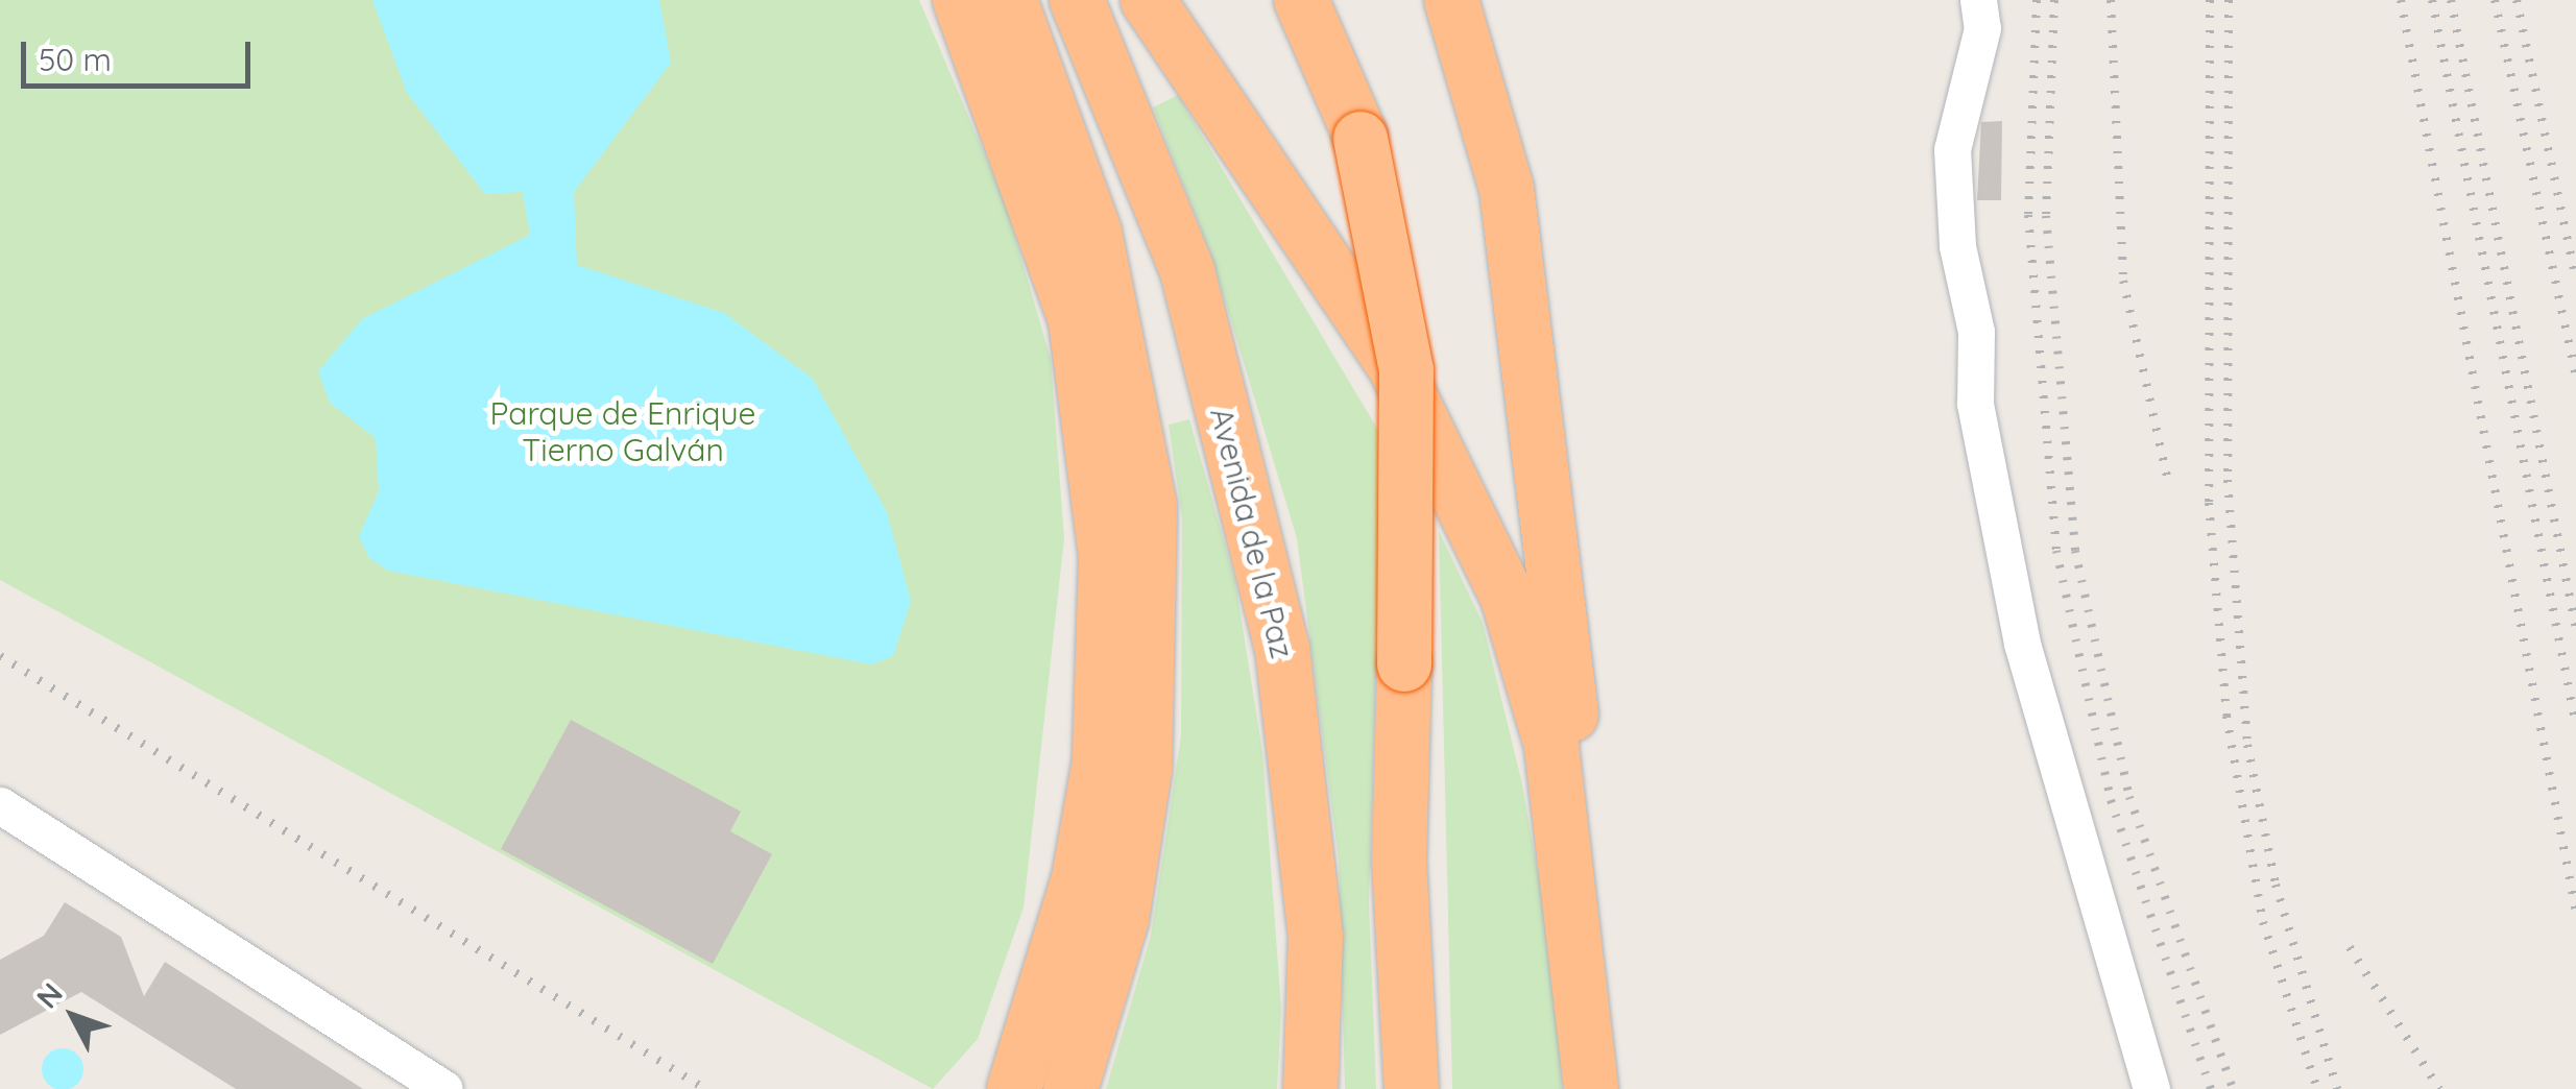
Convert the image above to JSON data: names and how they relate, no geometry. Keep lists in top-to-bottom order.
{
  "streets": {
    "highway": ["Avenida de la Paz"]
  },
  "parks": ["Parque de Enrique Tierno Galván"],
  "scale_bar": "50 m",
  "north": "top left"
}
